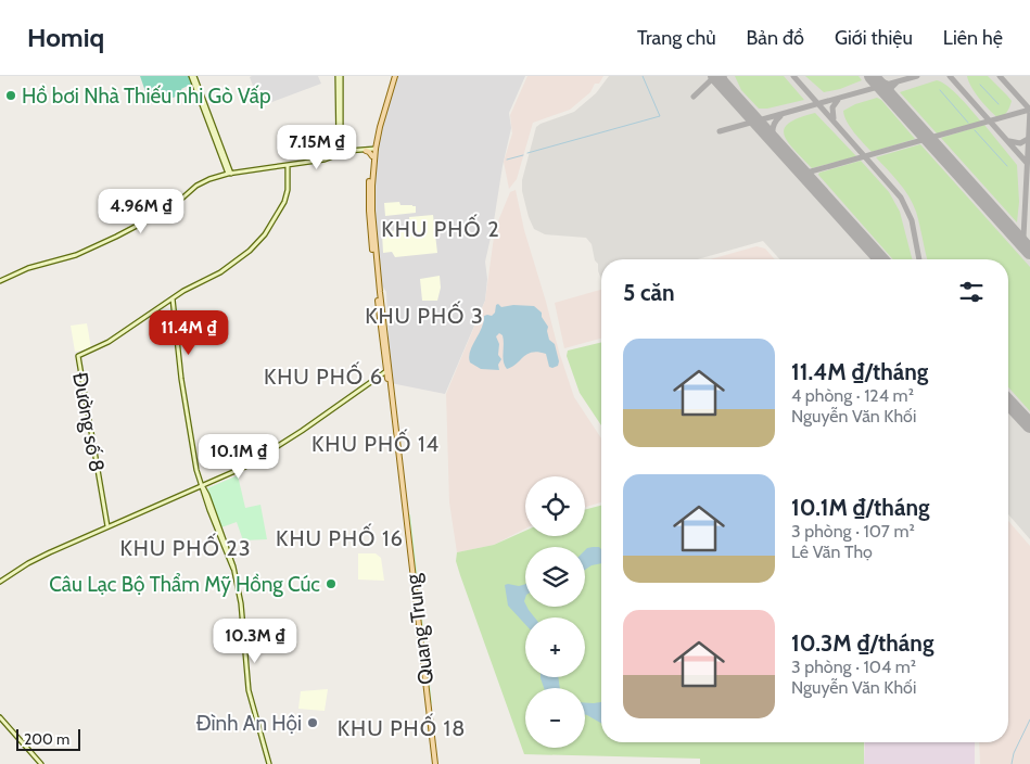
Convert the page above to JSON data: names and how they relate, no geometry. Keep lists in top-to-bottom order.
{
  "streets": {
    "main road": ["Quang Trung"],
    "street": ["Đường số 8"]
  },
  "districts": [
    "KHU PHỐ 2",
    "KHU PHỐ 3",
    "KHU PHỐ 6",
    "KHU PHỐ 14",
    "KHU PHỐ 16",
    "KHU PHỐ 23",
    "KHU PHỐ 18"
  ],
  "places": ["Hồ bơi Nhà Thiếu nhi Gò Vấp", "Câu Lạc Bộ Thẩm Mỹ Hồng Cúc", "Đình An Hội"],
  "scale_bar": "200 m",
  "page": {
    "header": "Homiq",
    "nav": [
      "Trang chủ",
      "Bản đồ",
      "Giới thiệu",
      "Liên hệ"
    ],
    "price": [
      "7.15M ₫",
      "4.96M ₫",
      "11.4M ₫",
      "10.1M ₫",
      "10.3M ₫"
    ],
    "heading": "5 căn",
    "list": [
      {
        "name": "11.4M ₫/tháng",
        "note": "4 phòng · 124 m² · Nguyễn Văn Khối"
      },
      {
        "name": "10.1M ₫/tháng",
        "note": "3 phòng · 107 m² · Lê Văn Thọ"
      },
      {
        "name": "10.3M ₫/tháng",
        "note": "3 phòng · 104 m² · Nguyễn Văn Khối"
      }
    ],
    "map_buttons": ["+", "−"],
    "scale": "200 m"
  }
}
